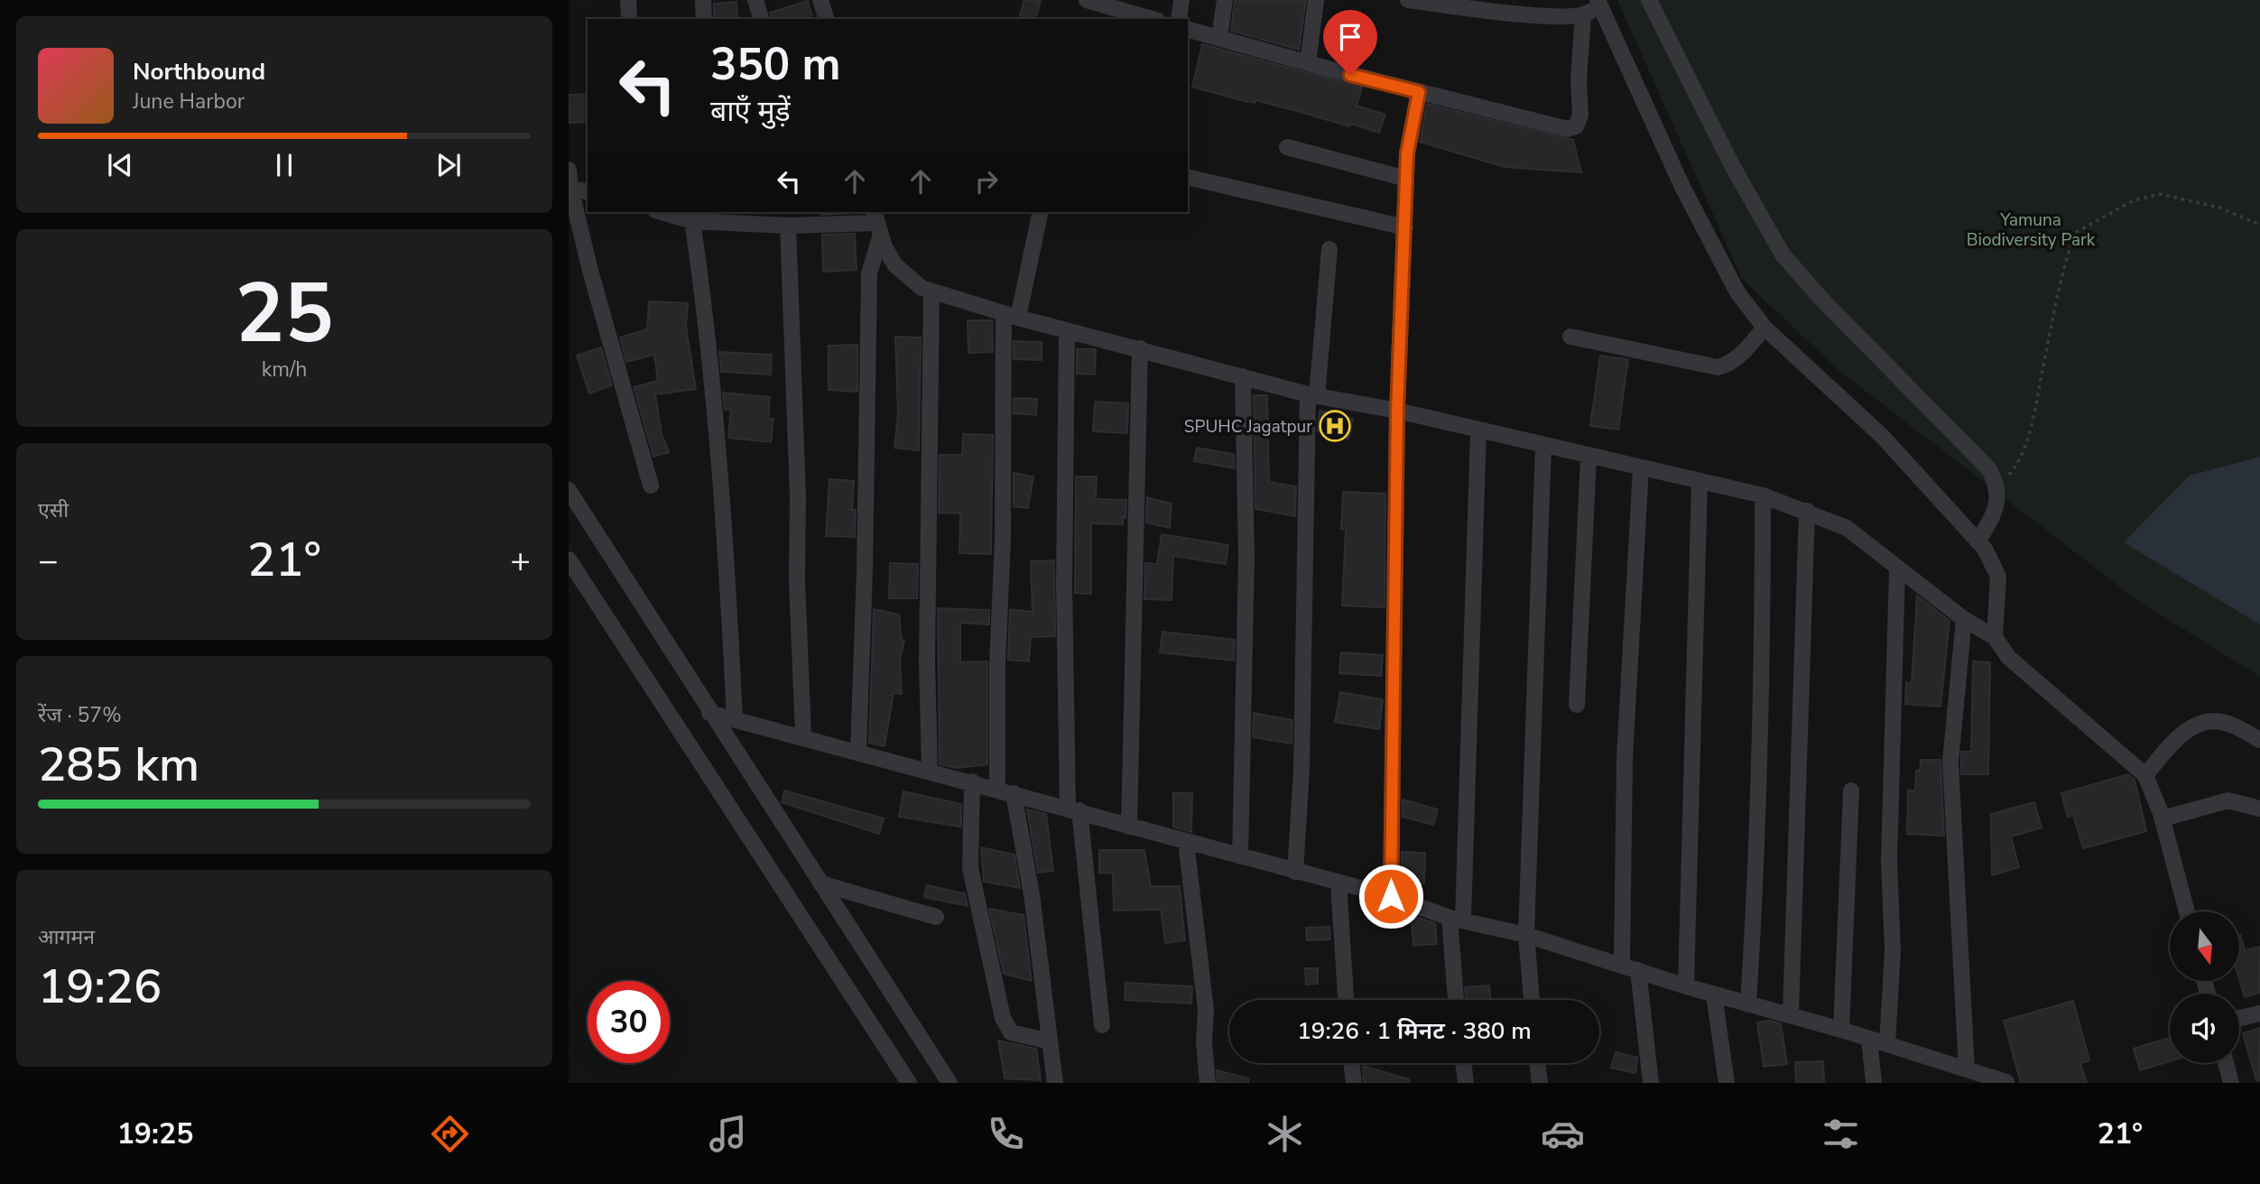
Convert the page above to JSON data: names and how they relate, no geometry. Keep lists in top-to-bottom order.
{
  "parks": ["Yamuna Biodiversity Park"],
  "places": {
    "hospital": ["SPUHC Jagatpur"]
  },
  "north": "bottom",
  "page": {
    "turn": ["350 m", "बाएँ मुड़ें"],
    "song": ["Northbound", "June Harbor"],
    "tile": [
      ["25", "km/h"],
      "एसी",
      ["रेंज · 57%", "285 km"],
      ["आगमन", "19:26"]
    ],
    "heat": ["−", "21°", "+"],
    "limit": "30",
    "trip": "19:26 · 1 मिनट · 380 m",
    "tabs": ["19:25", "21°"]
  }
}
